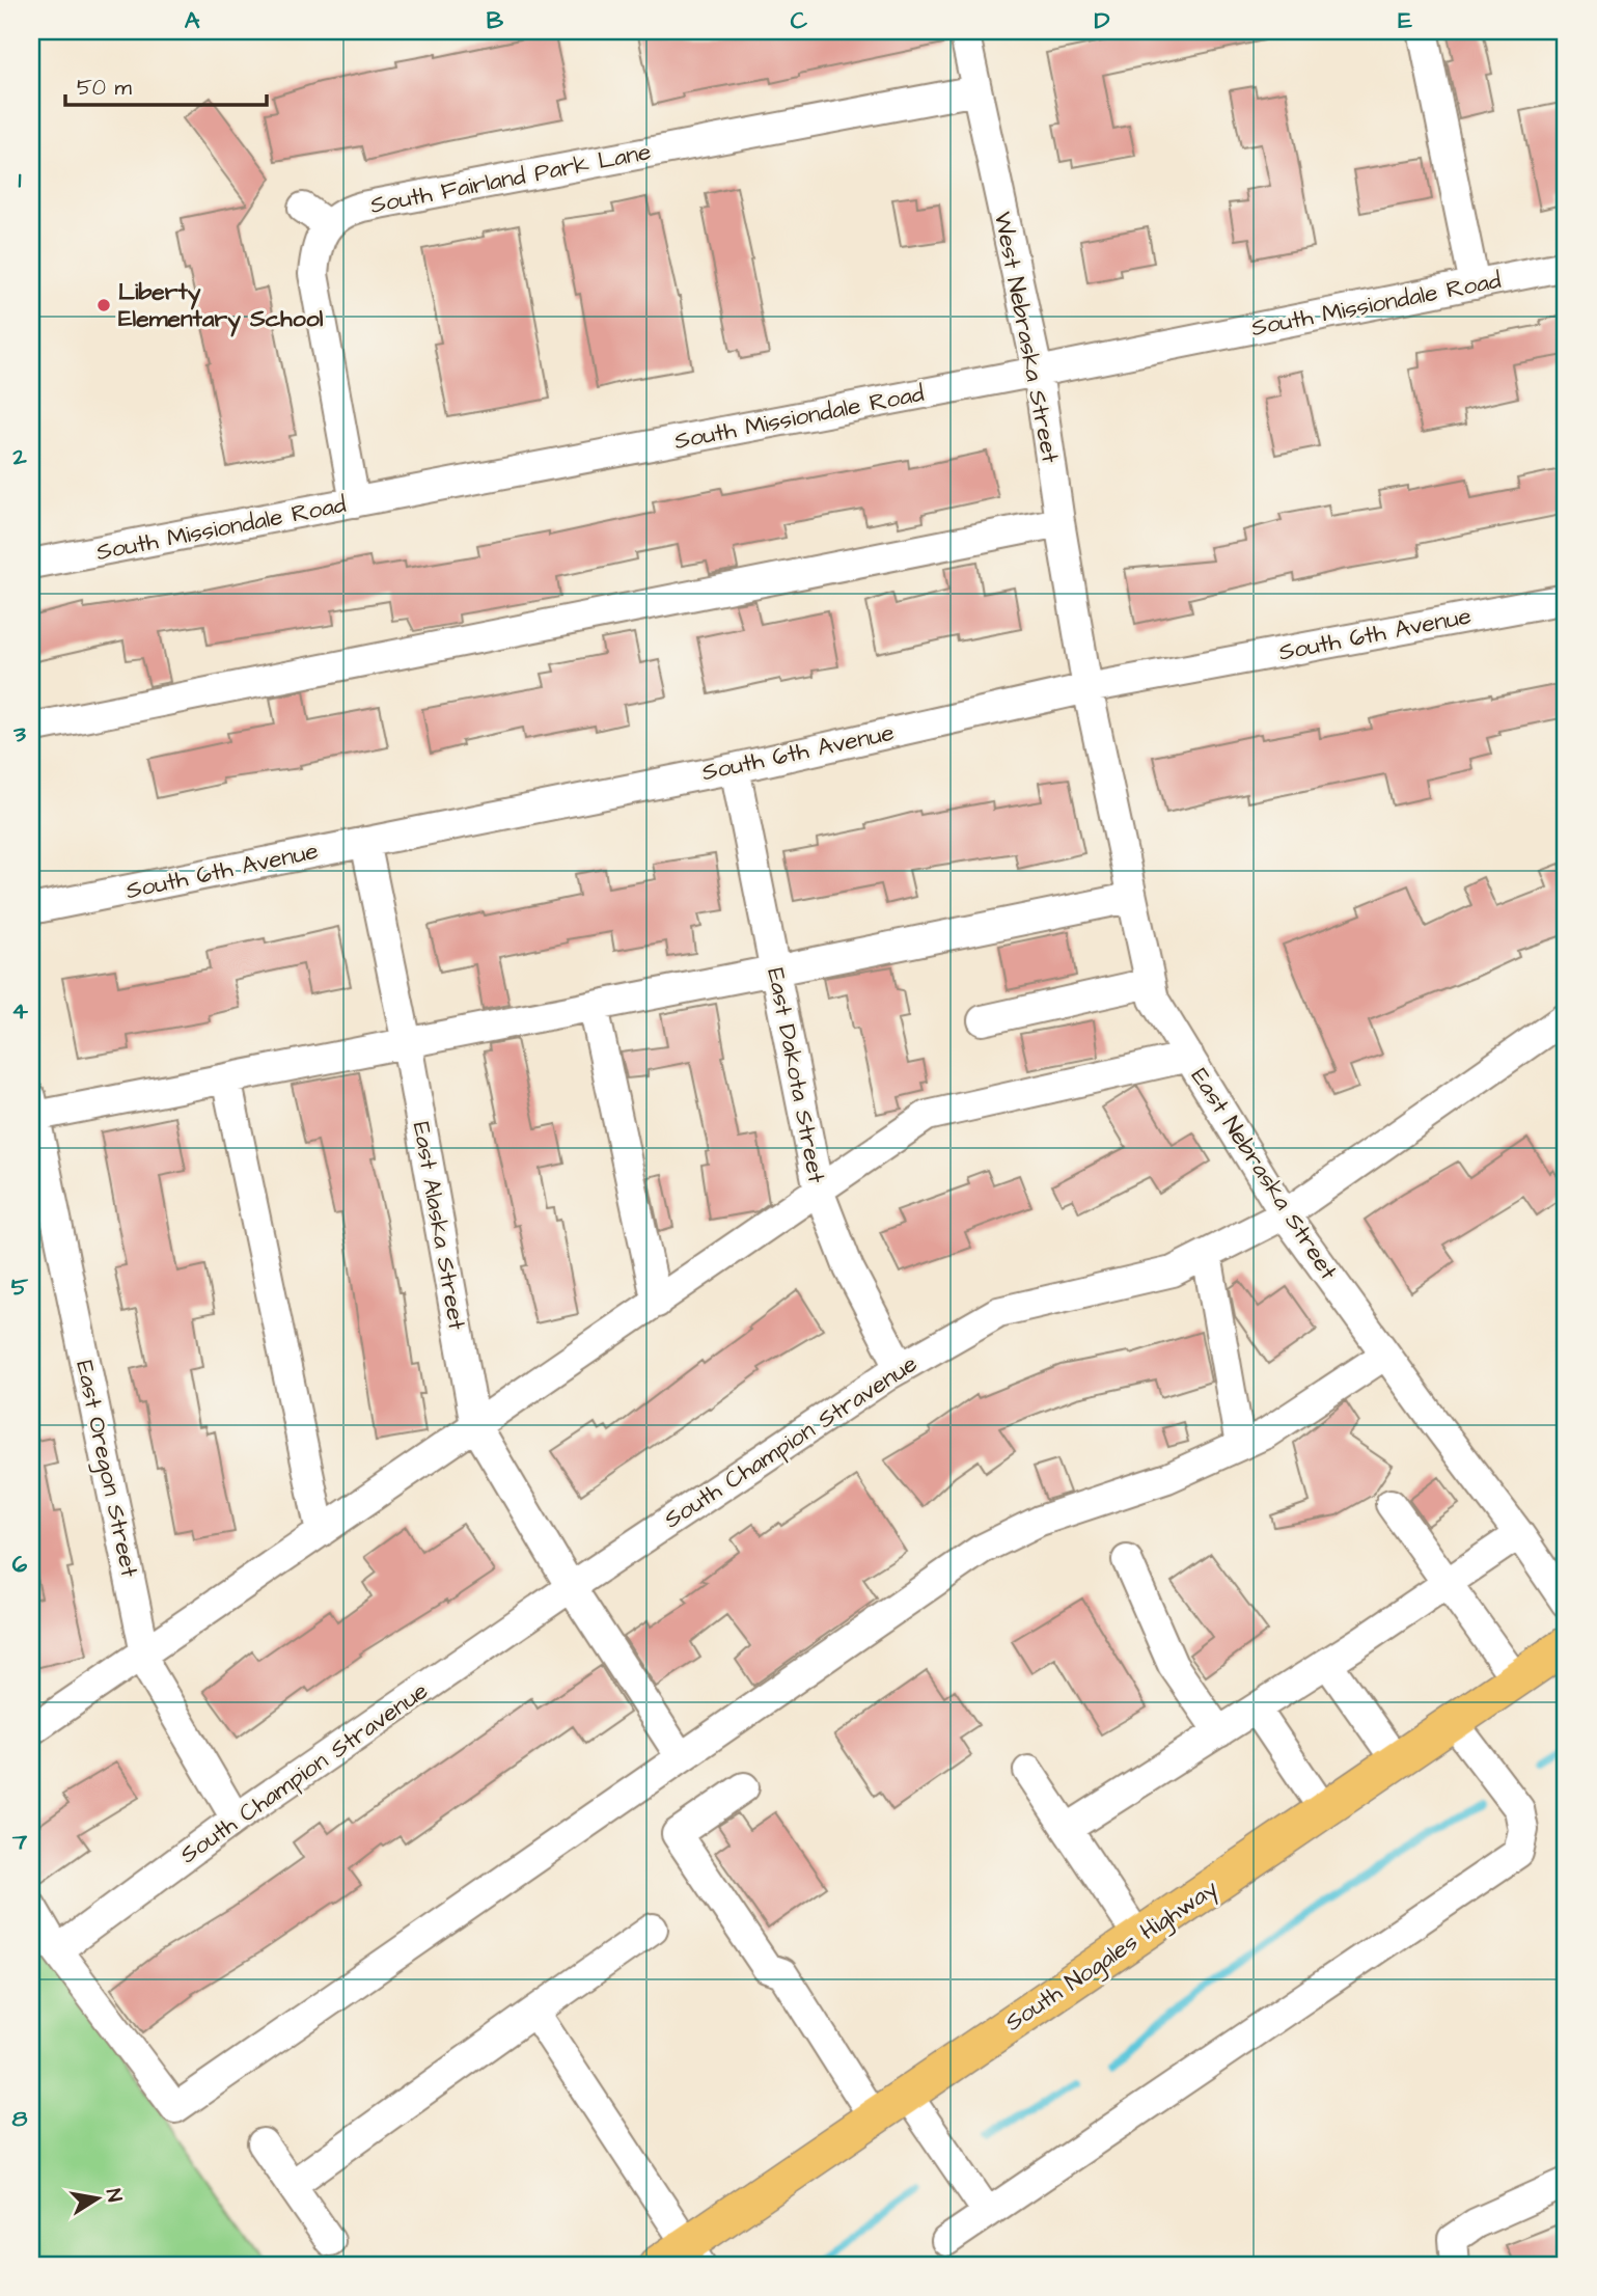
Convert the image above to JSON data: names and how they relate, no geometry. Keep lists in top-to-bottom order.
{
  "streets": {
    "main road": ["South Nogales Highway"],
    "street": [
      "South Fairland Park Lane",
      "South Missiondale Road",
      "West Nebraska Street",
      "South 6th Avenue",
      "East Dakota Street",
      "East Nebraska Street",
      "East Alaska Street",
      "South Champion Stravenue",
      "East Oregon Street"
    ]
  },
  "crossings": [
    ["South Fairland Park Lane", "West Nebraska Street"],
    ["South Missiondale Road", "West Nebraska Street"],
    ["West Nebraska Street", "South 6th Avenue"],
    ["West Nebraska Street", "East Nebraska Street"],
    ["South 6th Avenue", "East Dakota Street"],
    ["South 6th Avenue", "East Nebraska Street"],
    ["South 6th Avenue", "East Alaska Street"],
    ["East Dakota Street", "South Champion Stravenue"],
    ["East Nebraska Street", "South Champion Stravenue"],
    ["East Alaska Street", "South Champion Stravenue"],
    ["South Champion Stravenue", "East Oregon Street"]
  ],
  "places": ["Liberty Elementary School"],
  "scale_bar": "50 m",
  "north": "right",
  "grid": {
    "columns": [
      "A",
      "B",
      "C",
      "D",
      "E"
    ],
    "rows": [
      "1",
      "2",
      "3",
      "4",
      "5",
      "6",
      "7",
      "8"
    ]
  }
}
